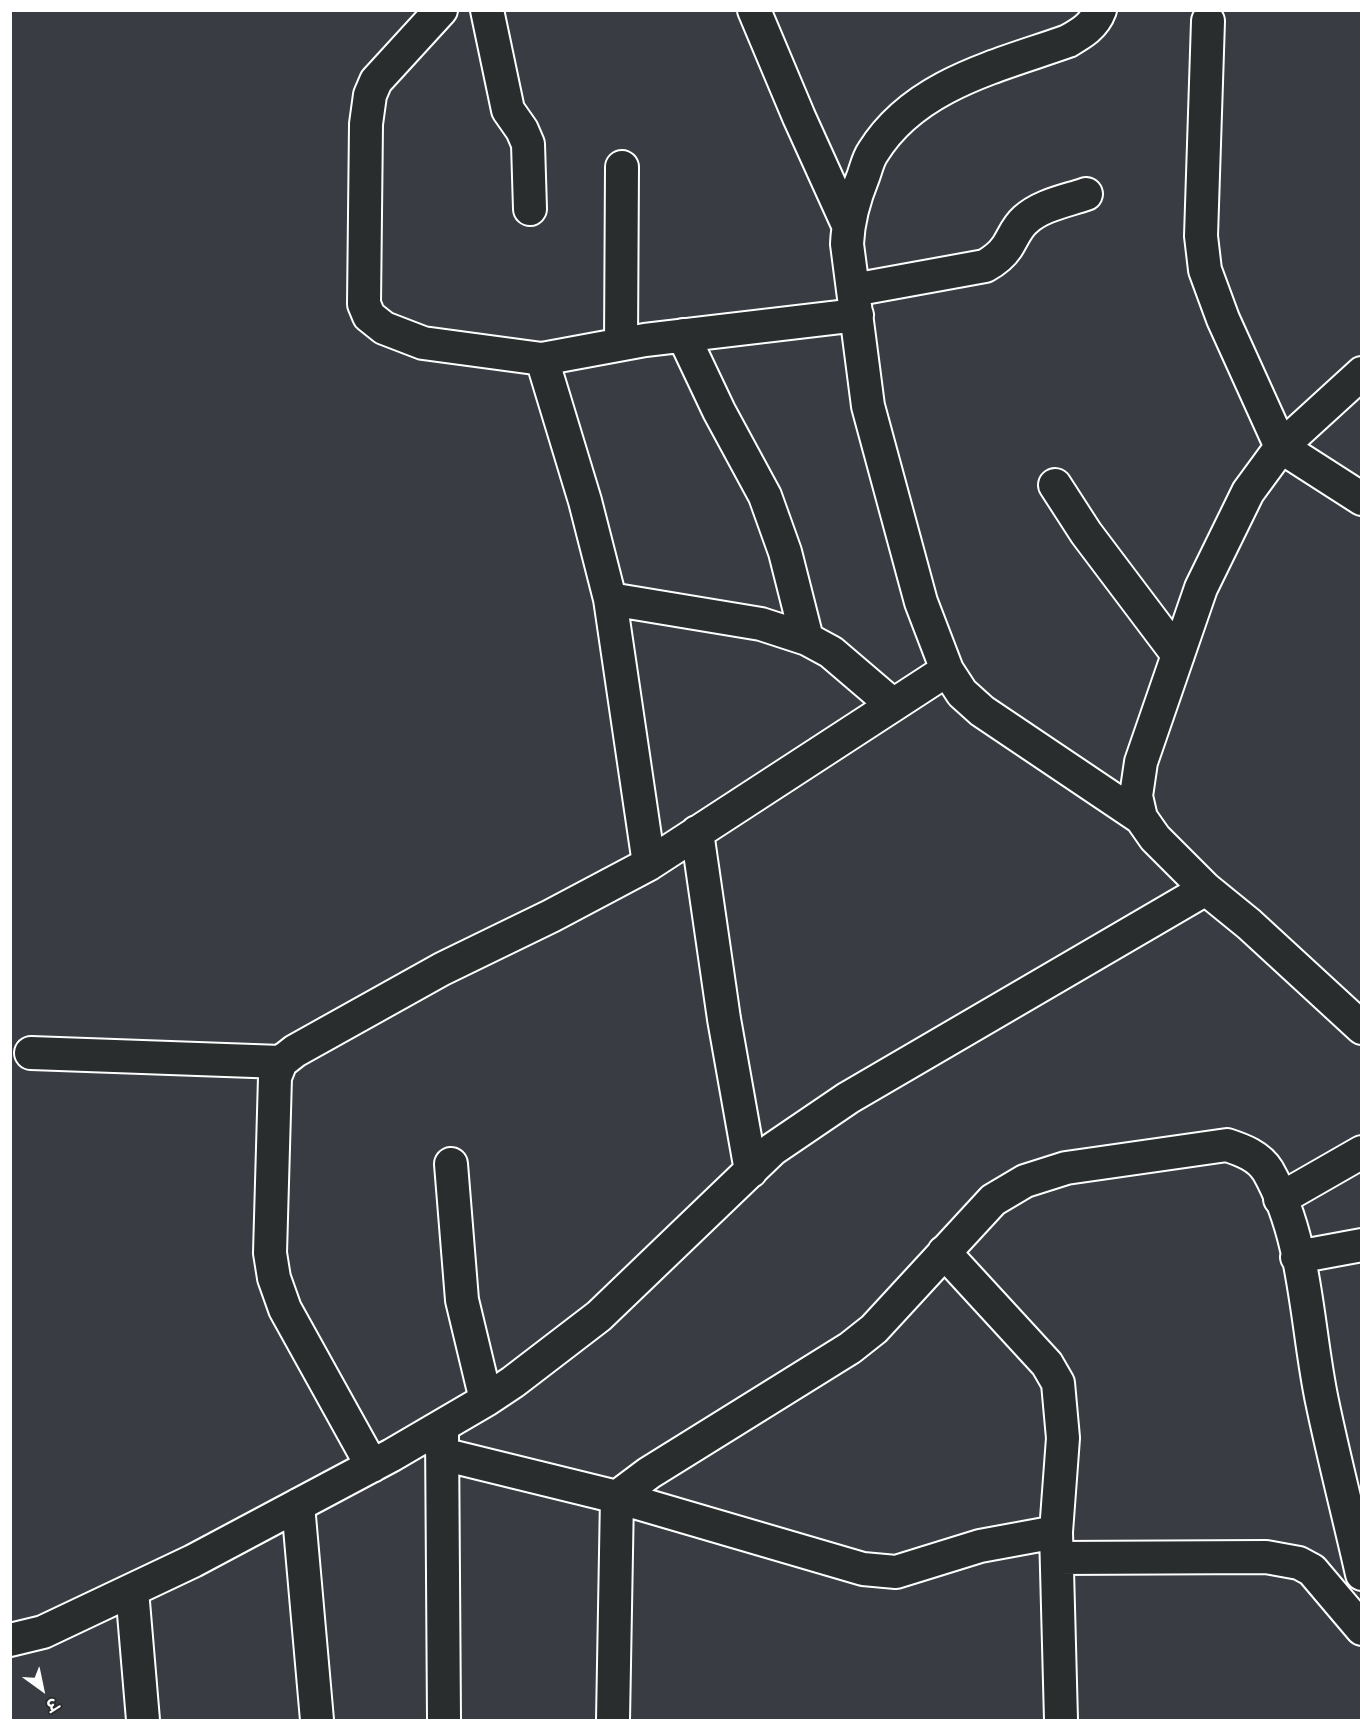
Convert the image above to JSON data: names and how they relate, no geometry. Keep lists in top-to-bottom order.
{
  "north": "bottom right"
}
